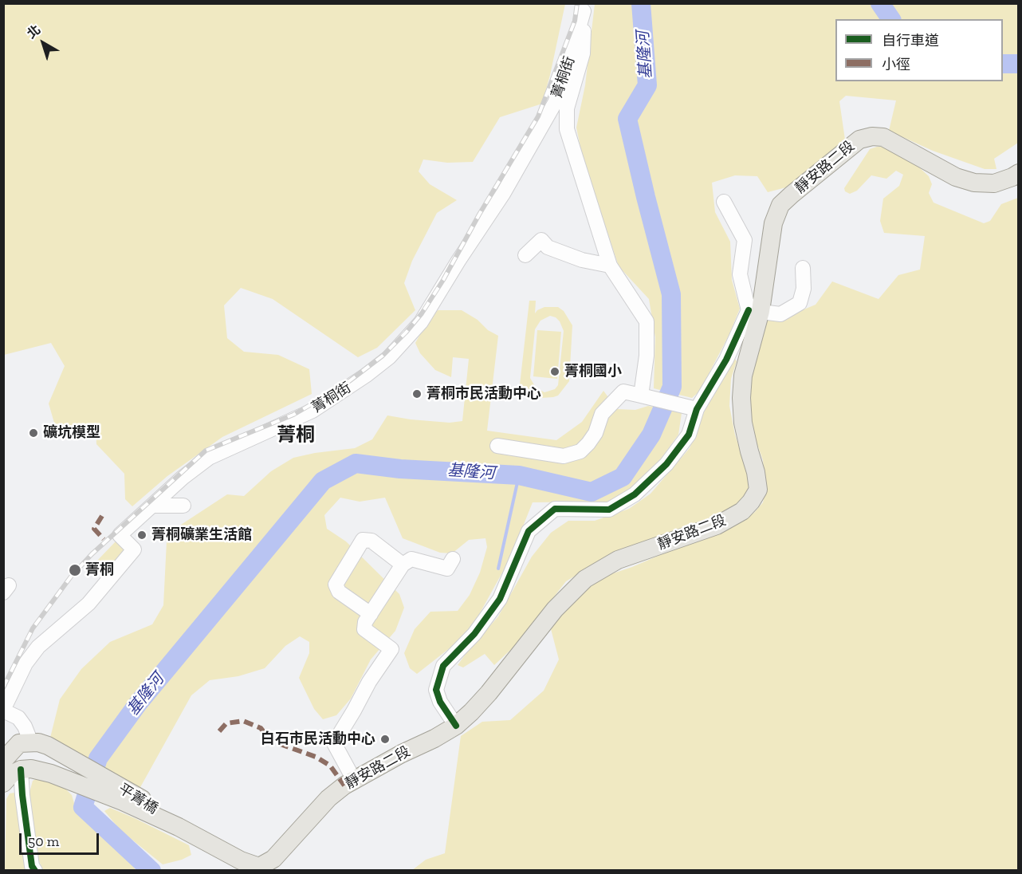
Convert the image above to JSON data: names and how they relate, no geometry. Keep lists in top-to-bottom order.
{
  "streets": {
    "main road": ["靜安路二段", "平菁橋"],
    "street": ["菁桐街"]
  },
  "crossings": [
    ["菁桐街", "平菁橋"],
    ["靜安路二段", "平菁橋"]
  ],
  "districts": ["菁桐"],
  "water": ["基隆河"],
  "places": [
    "菁桐國小",
    "菁桐市民活動中心",
    "礦坑模型",
    "菁桐礦業生活館",
    "菁桐",
    "白石市民活動中心"
  ],
  "legend": ["自行車道", "小徑"],
  "scale_bar": "50 m",
  "north": "top left"
}
